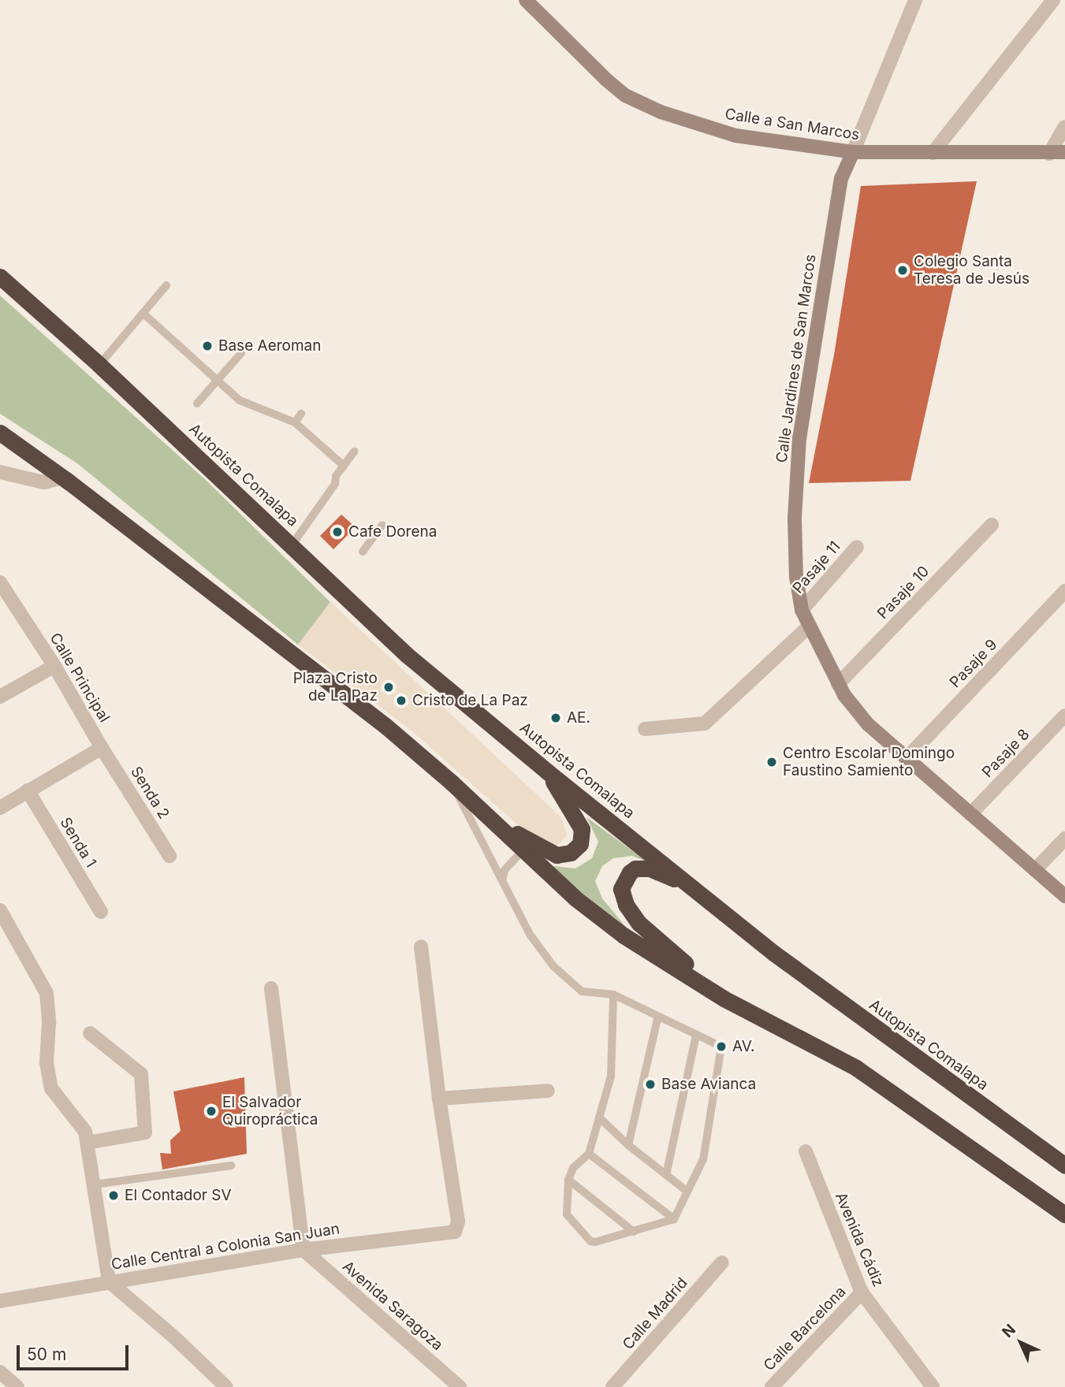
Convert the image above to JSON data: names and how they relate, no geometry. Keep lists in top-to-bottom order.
{
  "streets": {
    "highway": ["Autopista Comalapa"],
    "main road": ["Calle a San Marcos", "Calle Jardines de San Marcos"],
    "street": [
      "Pasaje 11",
      "Pasaje 10",
      "Pasaje 9",
      "Calle Principal",
      "Pasaje 8",
      "Senda 2",
      "Senda 1",
      "Avenida Cádiz",
      "Calle Central a Colonia San Juan",
      "Avenida Saragoza",
      "Calle Madrid",
      "Calle Barcelona"
    ]
  },
  "crossings": [
    ["Calle a San Marcos", "Calle Jardines de San Marcos"],
    ["Calle Jardines de San Marcos", "Pasaje 11"],
    ["Calle Jardines de San Marcos", "Pasaje 10"],
    ["Calle Jardines de San Marcos", "Pasaje 9"],
    ["Calle Jardines de San Marcos", "Pasaje 8"],
    ["Calle Principal", "Senda 2"],
    ["Calle Principal", "Senda 1"],
    ["Avenida Cádiz", "Calle Barcelona"],
    ["Calle Central a Colonia San Juan", "Avenida Saragoza"]
  ],
  "places": [
    "Colegio Santa Teresa de Jesús",
    "Base Aeroman",
    "Cafe Dorena",
    "Plaza Cristo de La Paz",
    "Cristo de La Paz",
    "AE.",
    "Centro Escolar Domingo Faustino Samiento",
    "AV.",
    "Base Avianca",
    "El Salvador Quiropráctica",
    "El Contador SV"
  ],
  "scale_bar": "50 m",
  "north": "top left"
}
